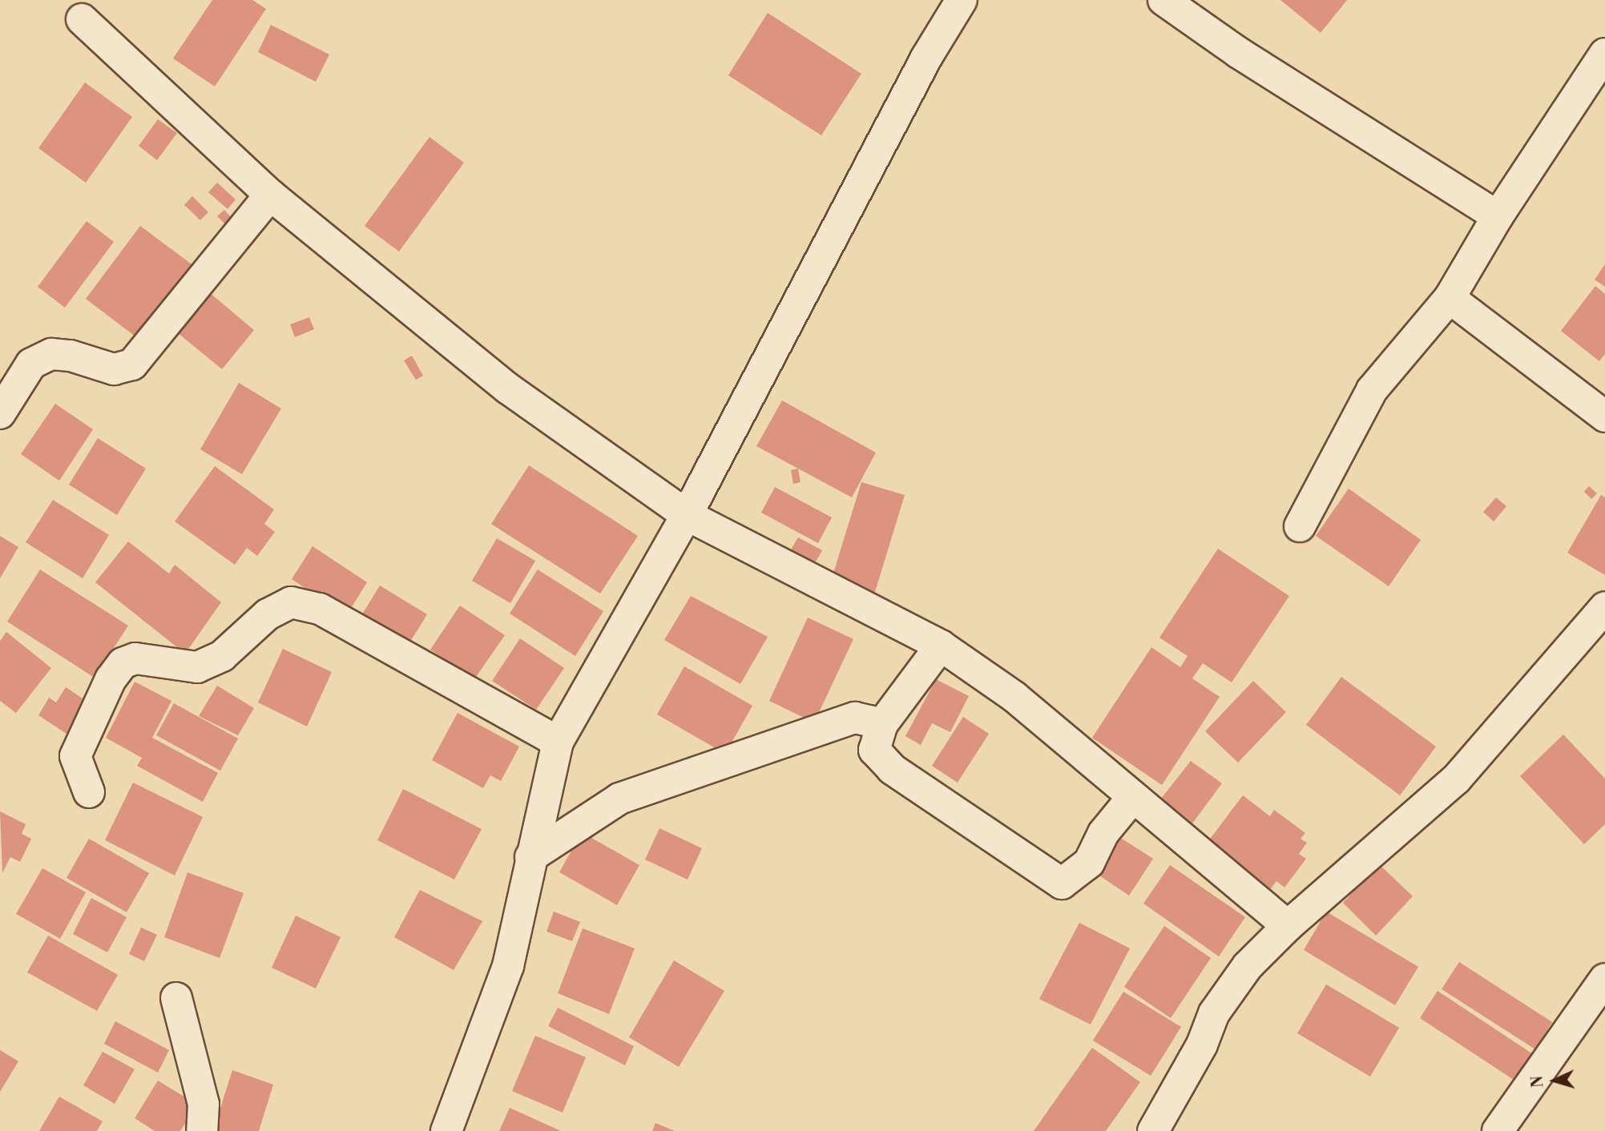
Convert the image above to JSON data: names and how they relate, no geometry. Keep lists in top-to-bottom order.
{
  "north": "left"
}
